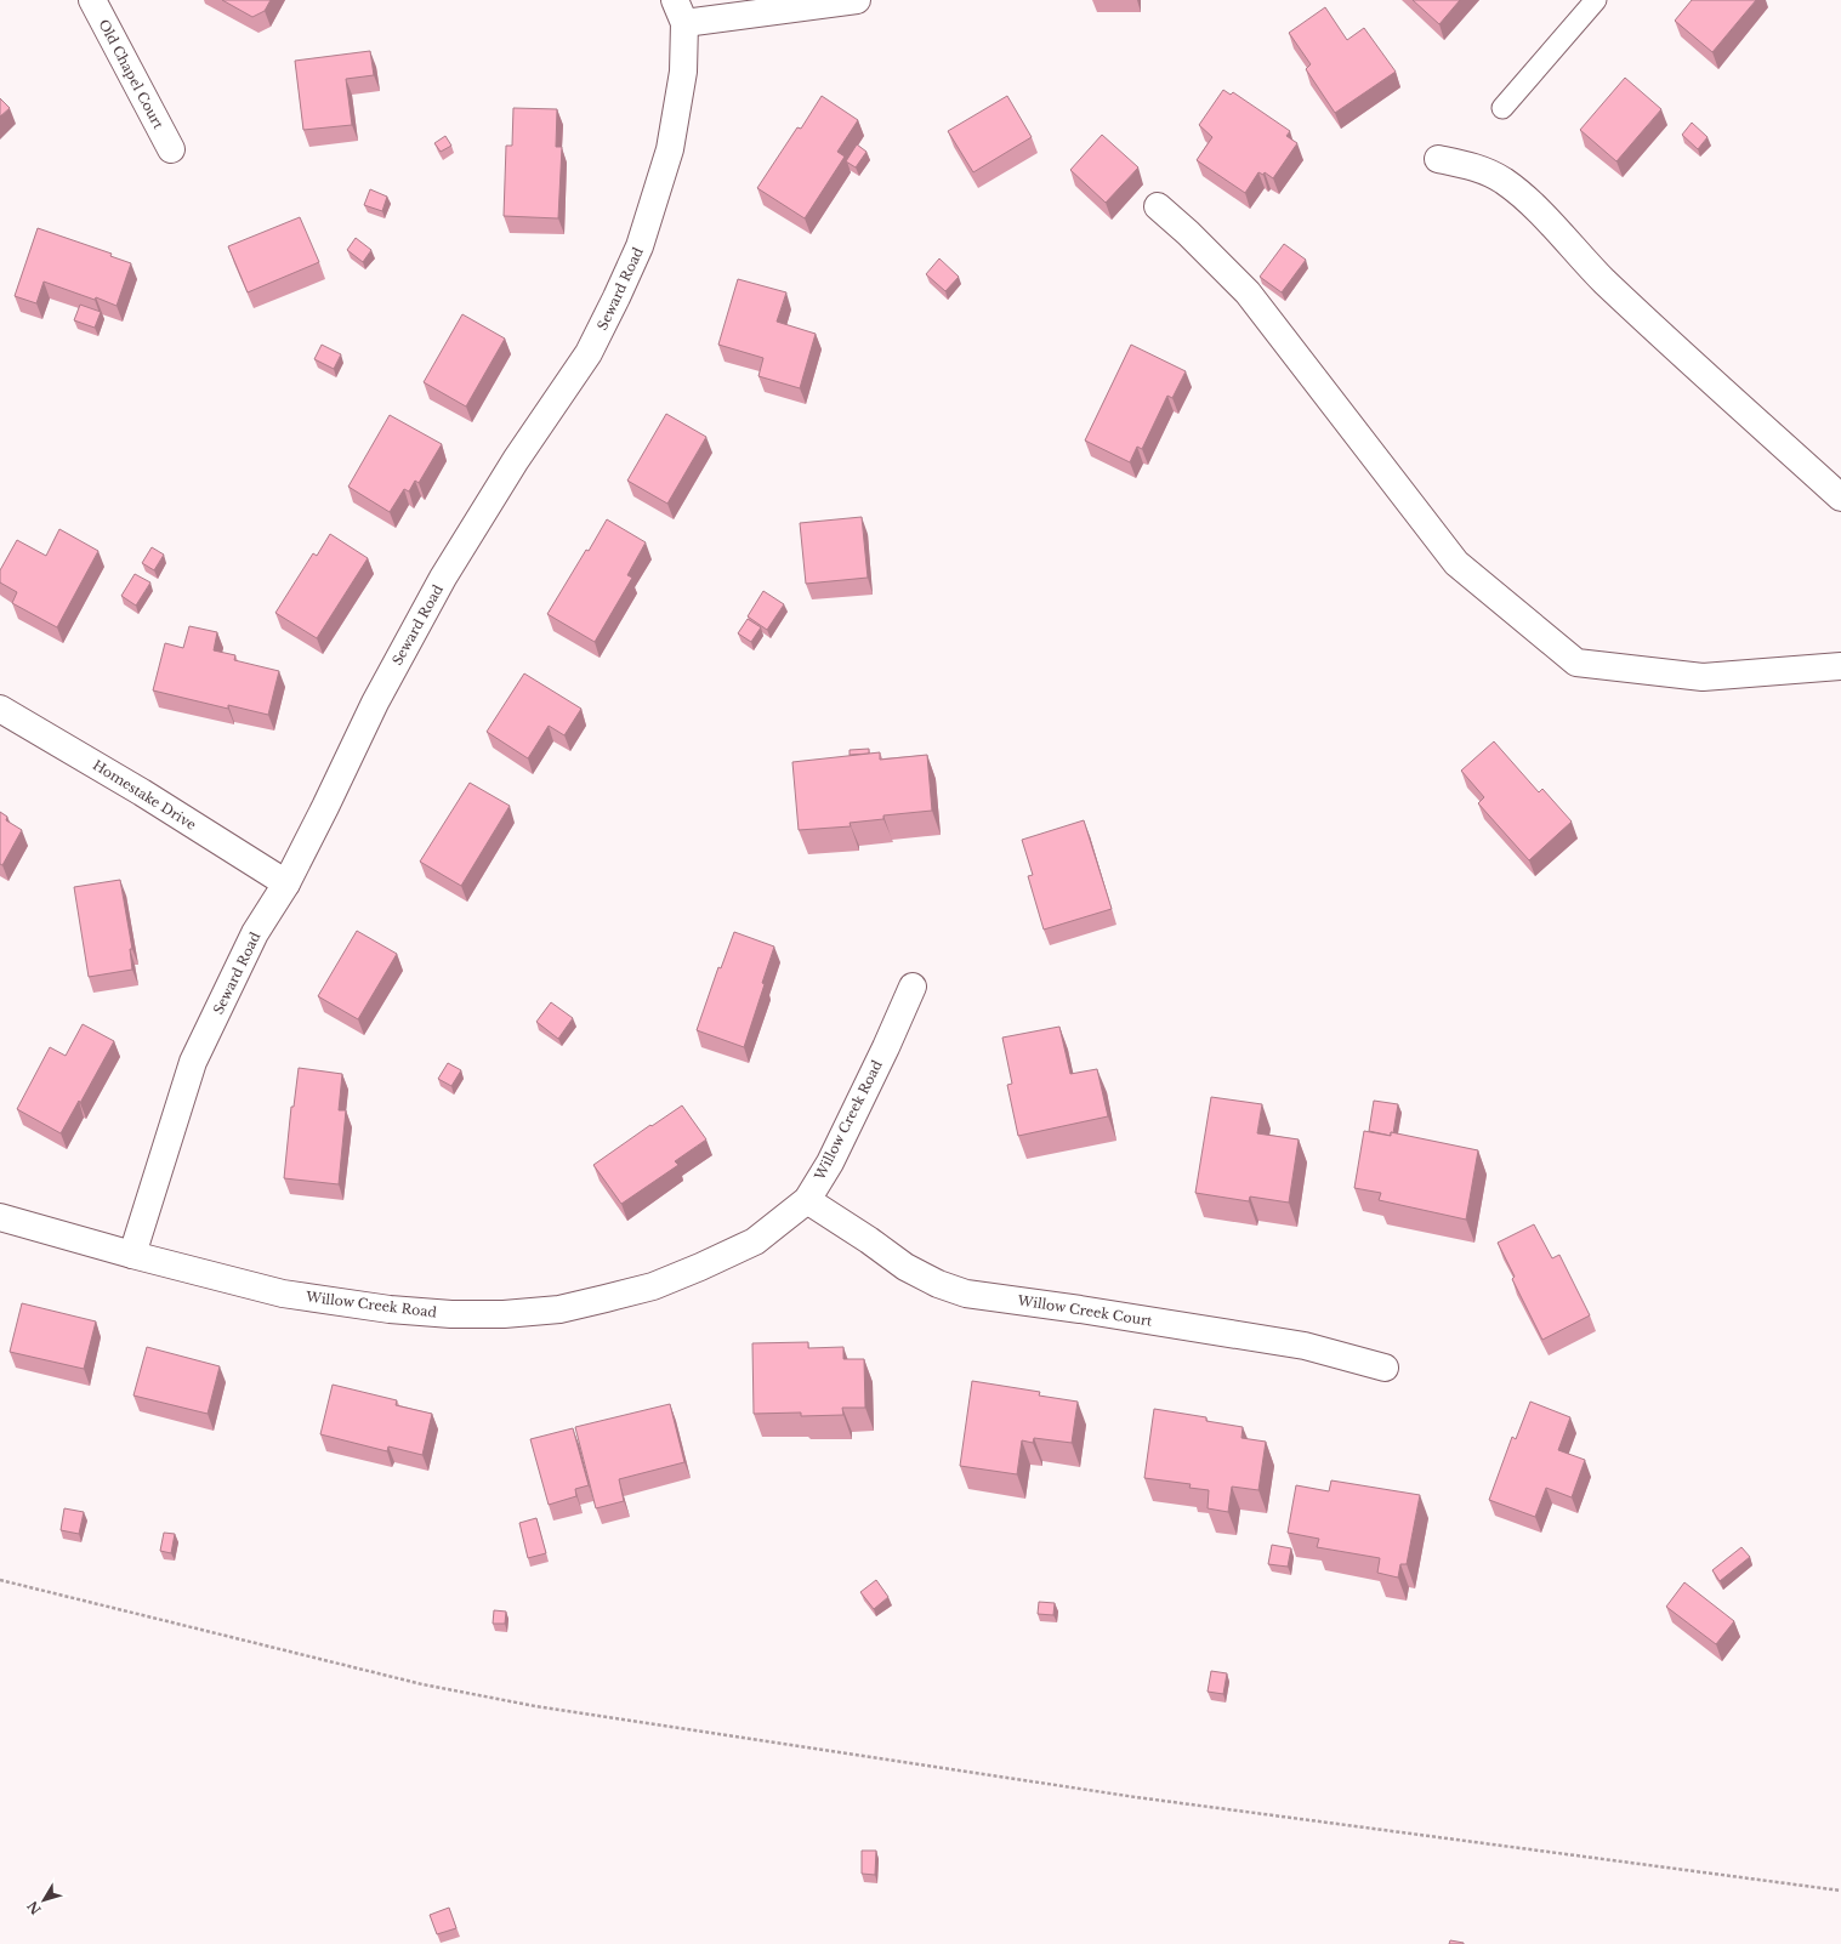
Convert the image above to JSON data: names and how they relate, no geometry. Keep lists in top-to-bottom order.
{
  "streets": {
    "street": [
      "Old Chapel Court",
      "Seward Road",
      "Homestake Drive",
      "Willow Creek Road",
      "Willow Creek Court"
    ]
  },
  "crossings": [
    ["Seward Road", "Homestake Drive"],
    ["Seward Road", "Willow Creek Road"],
    ["Willow Creek Road", "Willow Creek Court"]
  ],
  "north": "bottom left"
}
